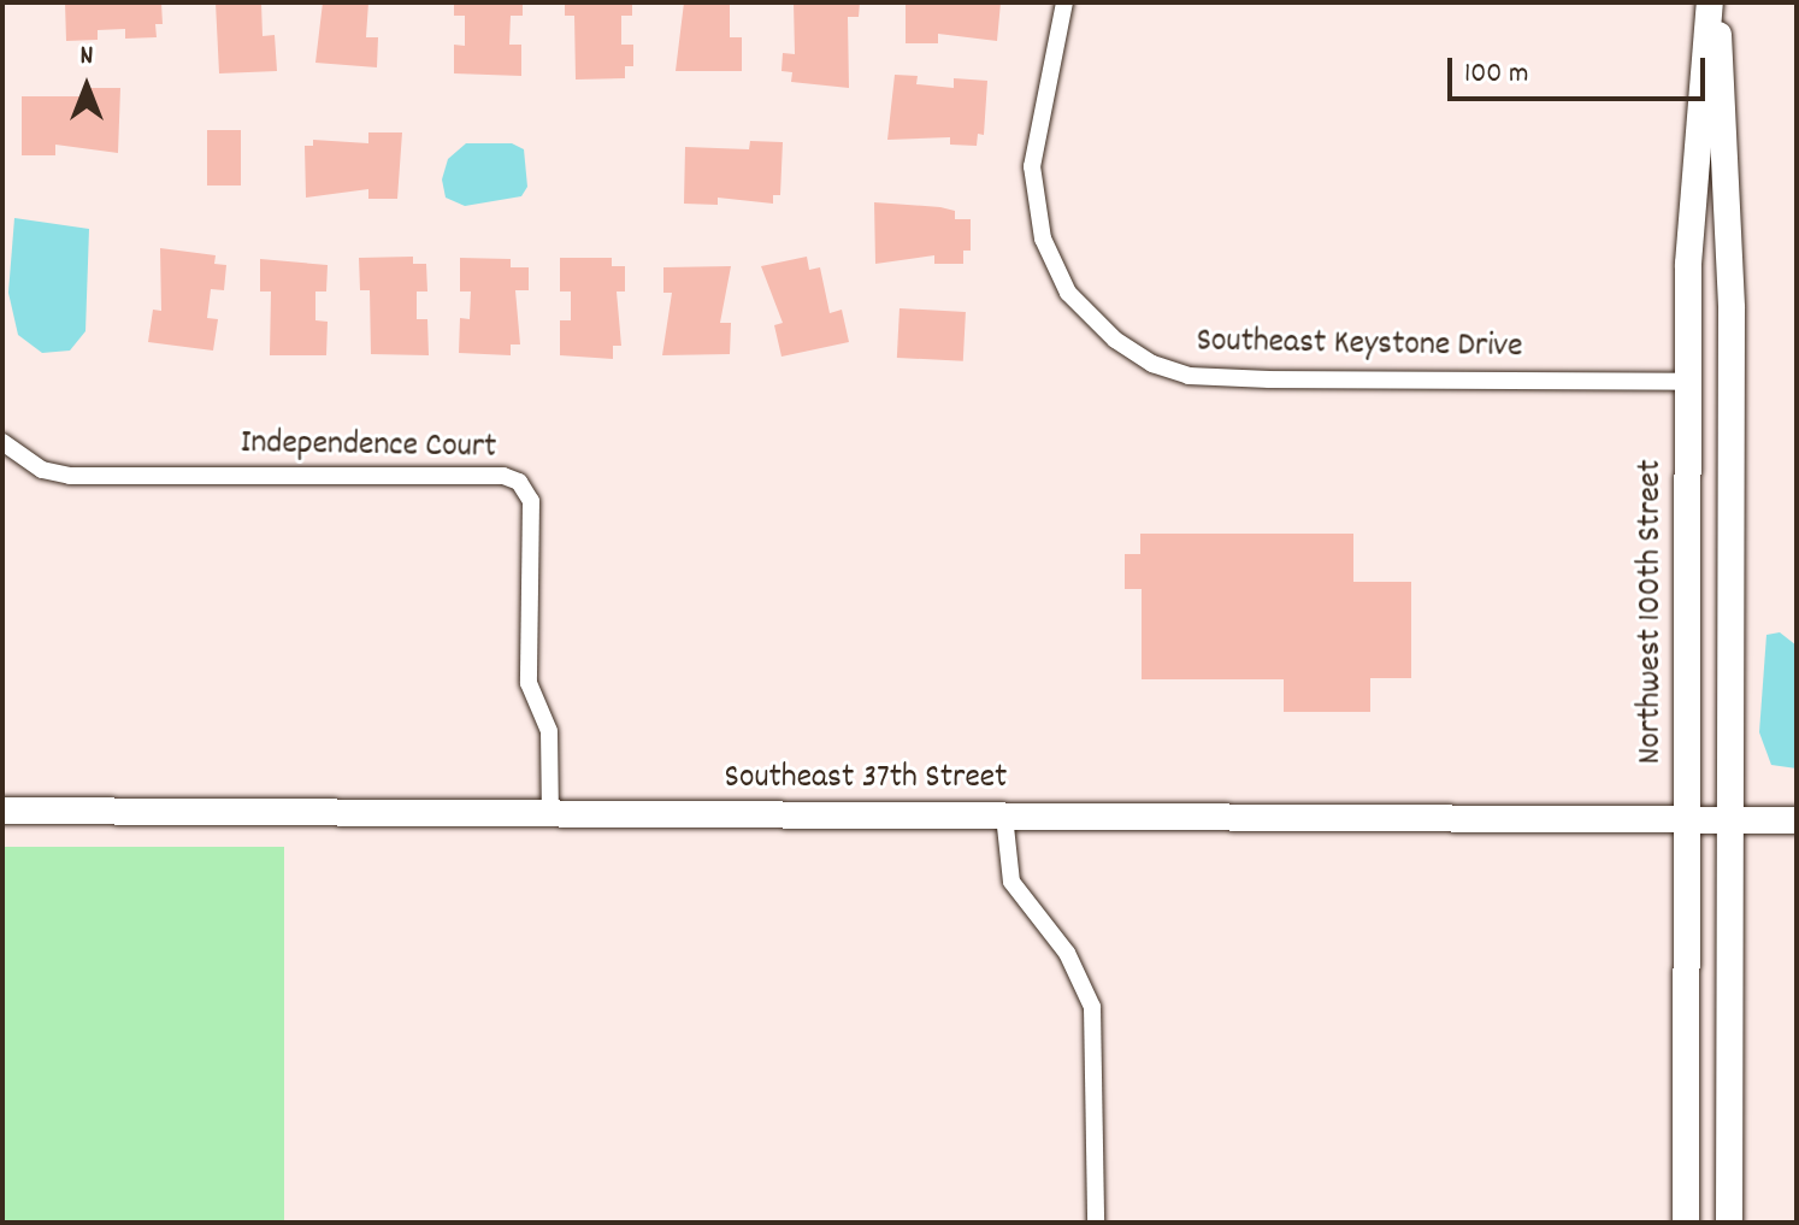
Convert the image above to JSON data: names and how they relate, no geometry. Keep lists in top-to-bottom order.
{
  "streets": {
    "street": [
      "Southeast Keystone Drive",
      "Independence Court",
      "Northwest 100th Street",
      "Southeast 37th Street"
    ]
  },
  "crossings": [
    ["Southeast Keystone Drive", "Northwest 100th Street"],
    ["Independence Court", "Southeast 37th Street"],
    ["Northwest 100th Street", "Southeast 37th Street"]
  ],
  "scale_bar": "100 m",
  "north": "top"
}
